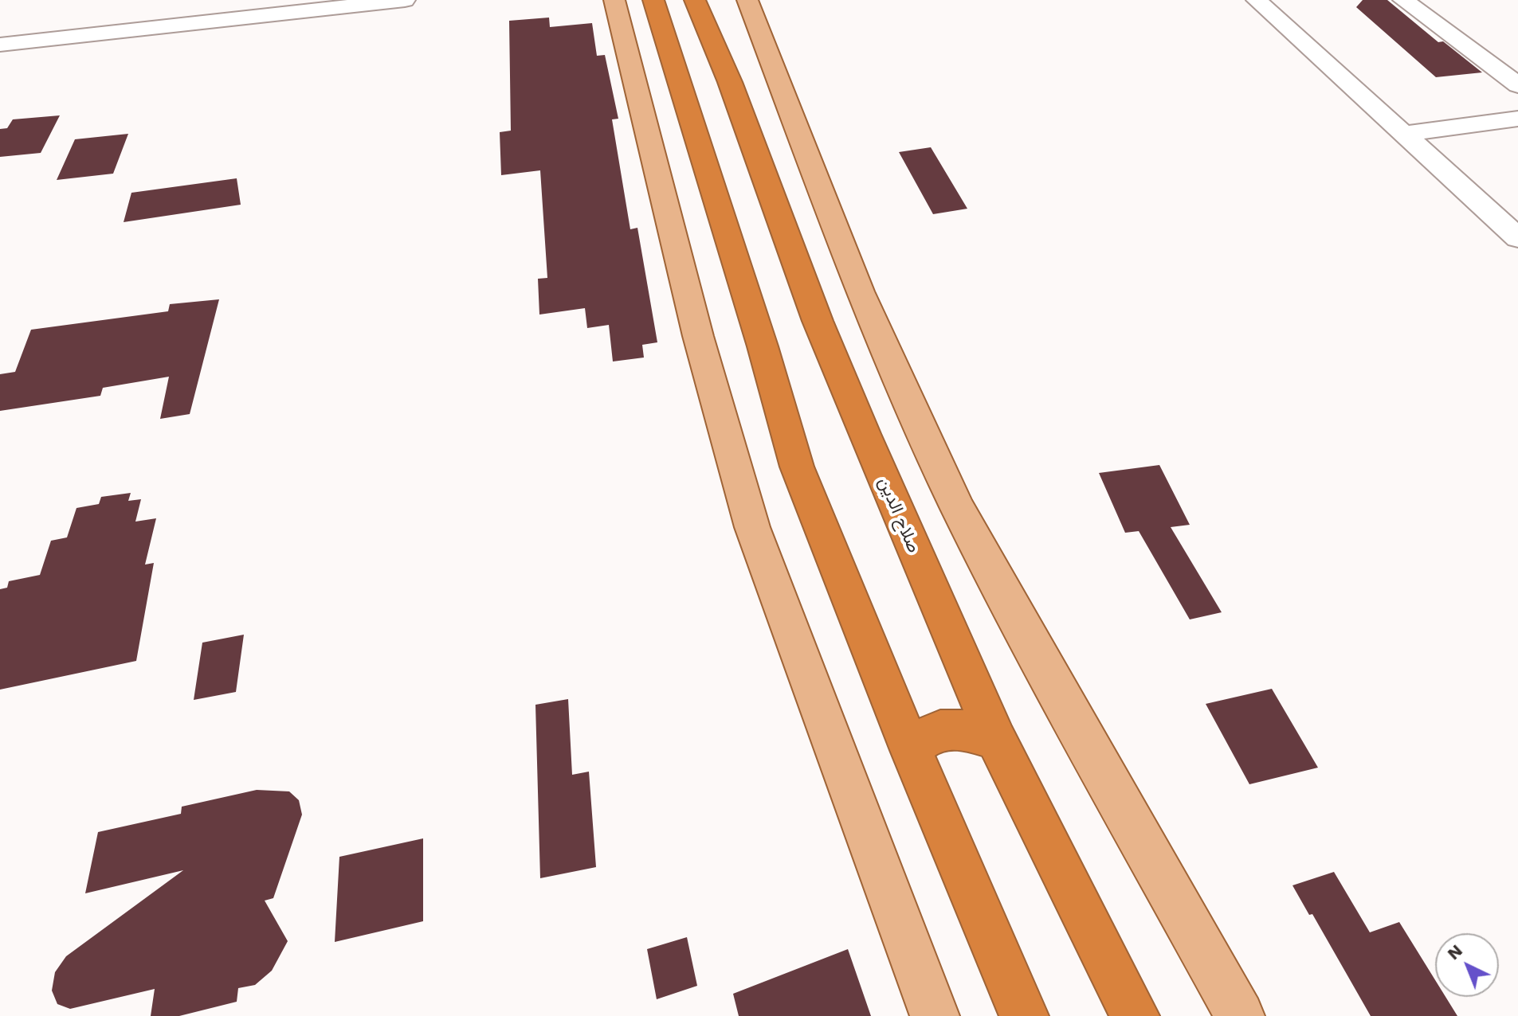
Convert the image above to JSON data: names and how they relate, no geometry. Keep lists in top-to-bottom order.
{
  "streets": {
    "highway": ["صلاح الدين"]
  },
  "north": "top left"
}
